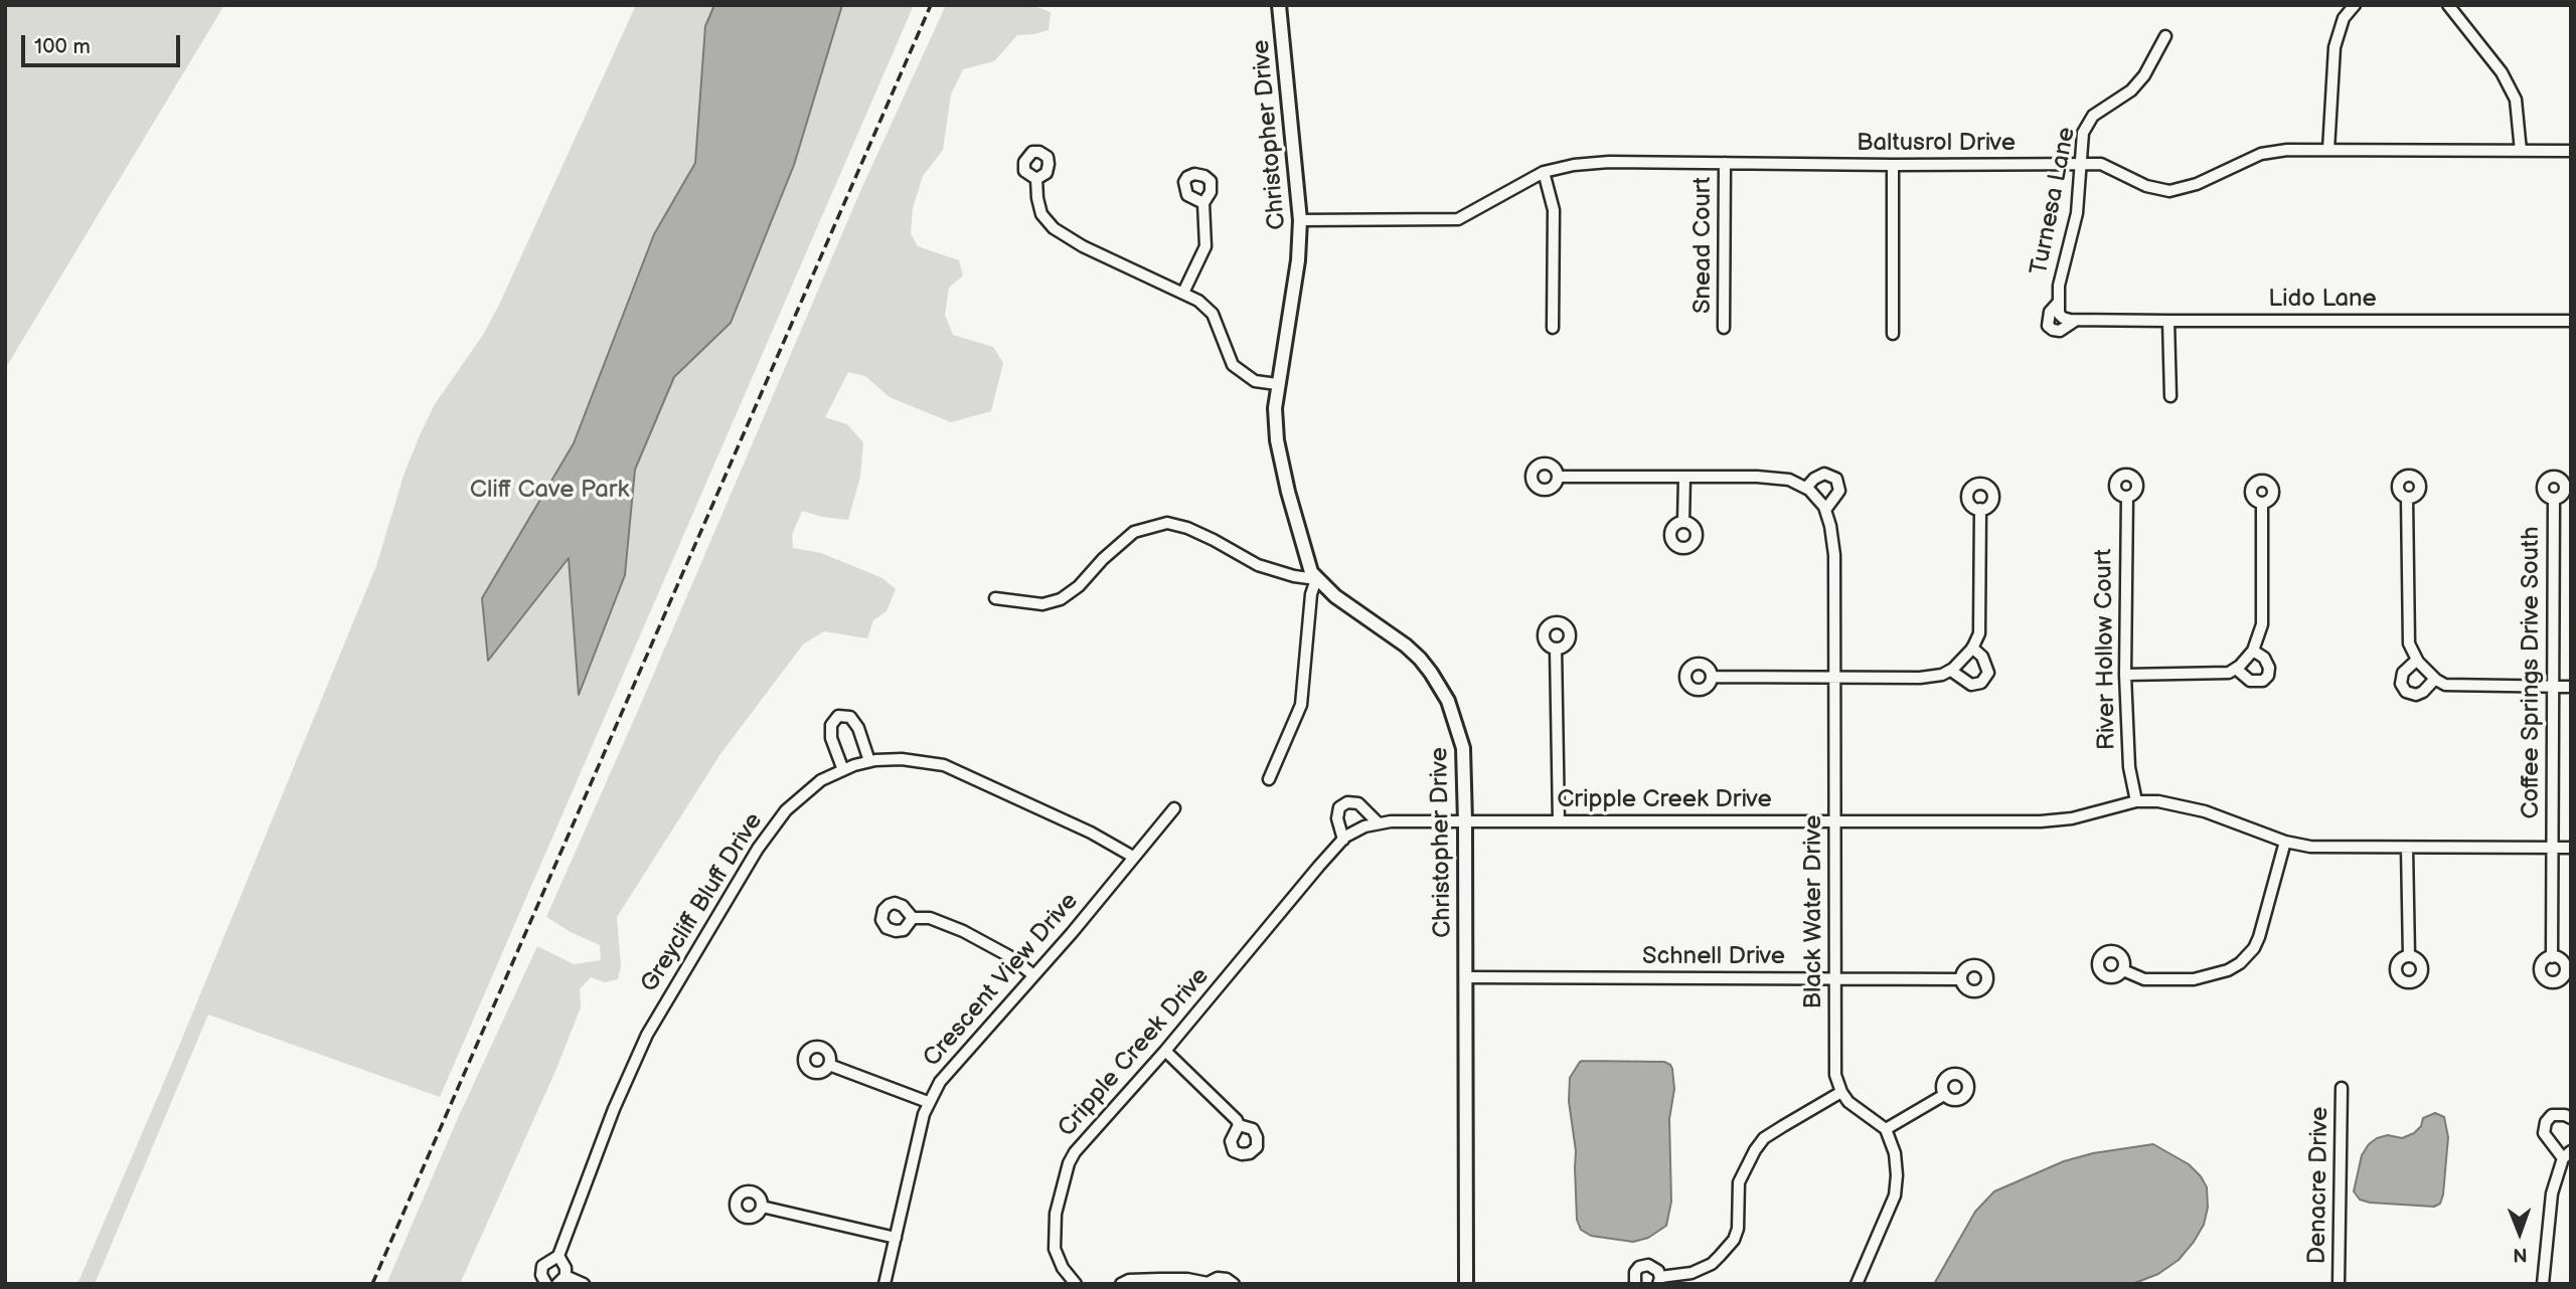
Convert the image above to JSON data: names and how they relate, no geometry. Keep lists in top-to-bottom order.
{
  "streets": {
    "street": [
      "Christopher Drive",
      "Baltusrol Drive",
      "Turnesa Lane",
      "Snead Court",
      "Lido Lane",
      "River Hollow Court",
      "Coffee Springs Drive South",
      "Cripple Creek Drive",
      "Greycliff Bluff Drive",
      "Black Water Drive",
      "Schnell Drive",
      "Crescent View Drive",
      "Denacre Drive"
    ]
  },
  "crossings": [
    ["Christopher Drive", "Baltusrol Drive"],
    ["Christopher Drive", "Cripple Creek Drive"],
    ["Christopher Drive", "Schnell Drive"],
    ["Baltusrol Drive", "Turnesa Lane"],
    ["Baltusrol Drive", "Snead Court"],
    ["Turnesa Lane", "Lido Lane"],
    ["River Hollow Court", "Cripple Creek Drive"],
    ["Cripple Creek Drive", "Black Water Drive"],
    ["Greycliff Bluff Drive", "Crescent View Drive"],
    ["Black Water Drive", "Schnell Drive"]
  ],
  "parks": ["Cliff Cave Park"],
  "scale_bar": "100 m",
  "north": "bottom"
}
